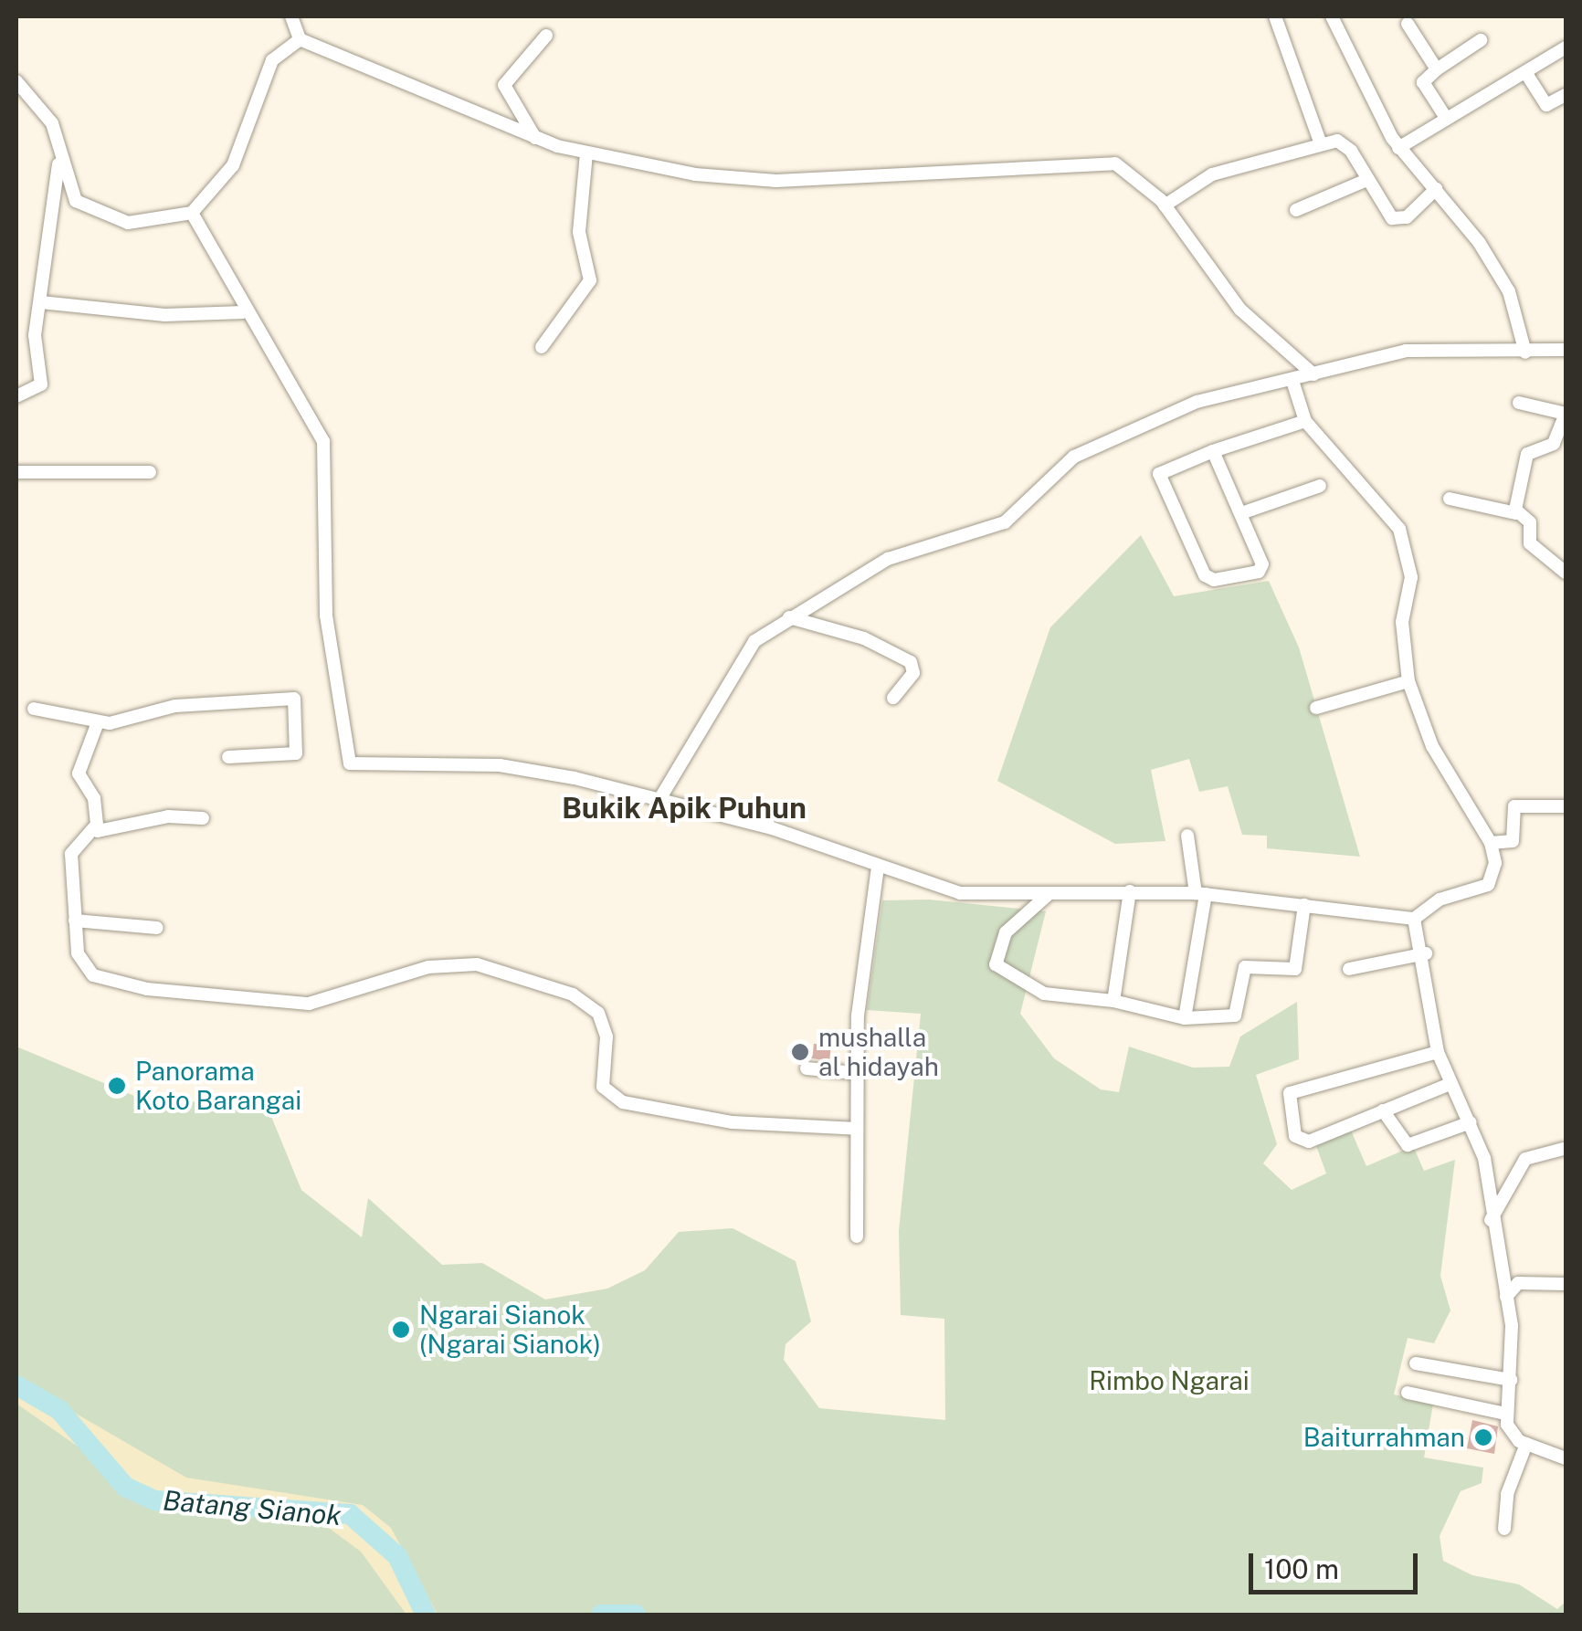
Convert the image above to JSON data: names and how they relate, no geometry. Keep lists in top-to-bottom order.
{
  "districts": ["Bukik Apik Puhun"],
  "water": ["Batang Sianok"],
  "parks": ["Rimbo Ngarai"],
  "places": [
    "mushalla al hidayah",
    "Panorama Koto Barangai",
    "Ngarai Sianok (Ngarai Sianok)",
    "Baiturrahman"
  ],
  "scale_bar": "100 m"
}
